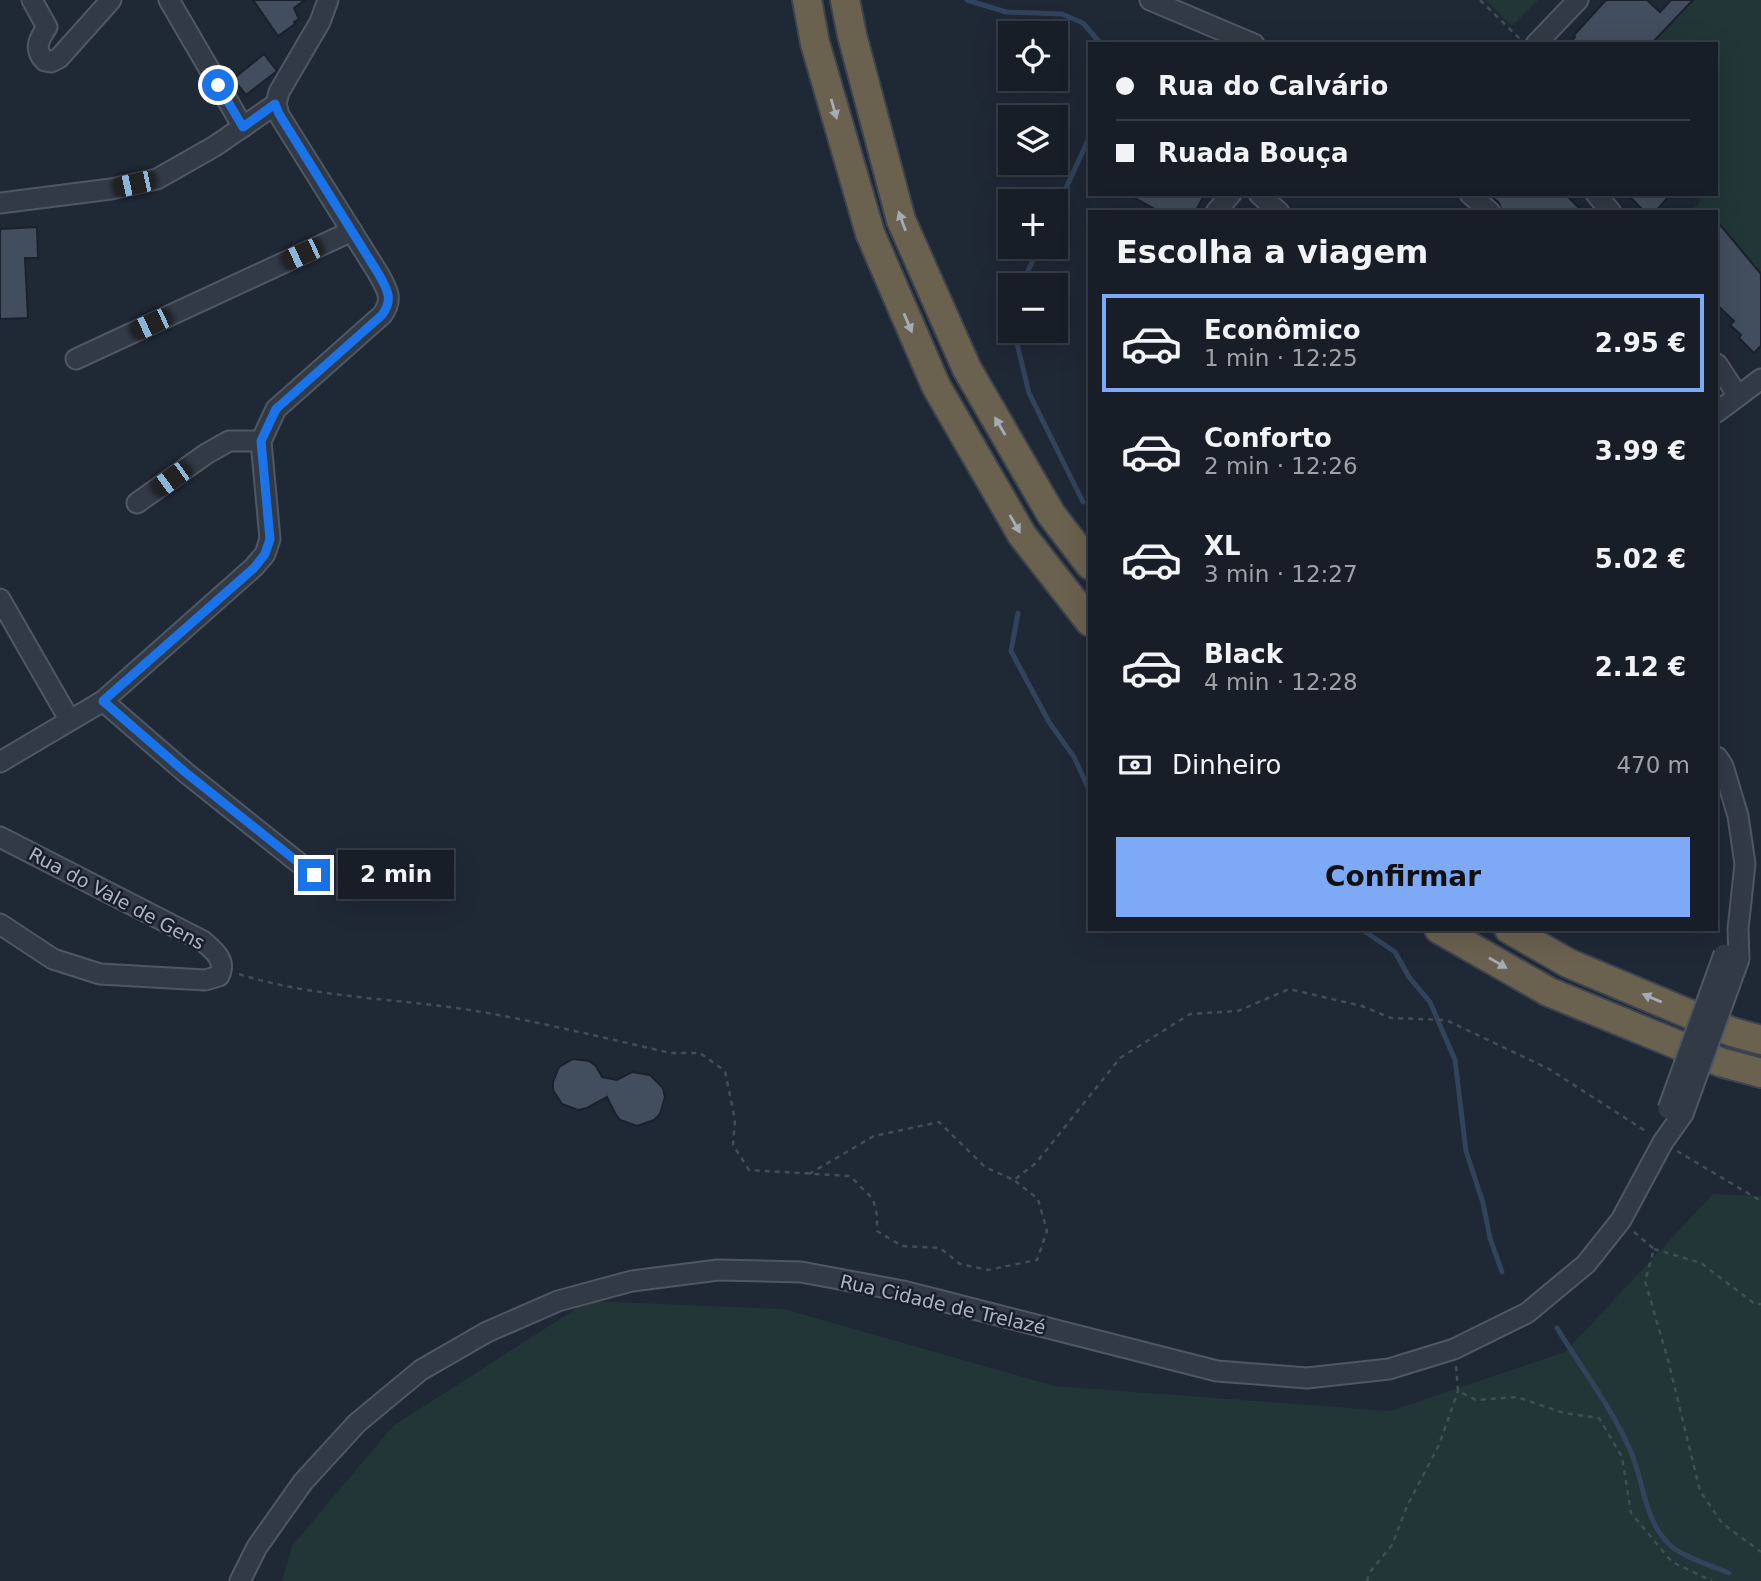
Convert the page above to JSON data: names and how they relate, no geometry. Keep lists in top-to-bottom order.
{
  "streets": {
    "street": ["Rua do Vale de Gens", "Rua Cidade de Trelazé"]
  },
  "page": {
    "map_buttons": ["+", "−"],
    "banner": ["Rua do Calvário", "Ruada Bouça"],
    "heading": "Escolha a viagem",
    "list": [
      {
        "name": "Econômico",
        "note": "1 min · 12:25",
        "value": "2.95 €"
      },
      {
        "name": "Conforto",
        "note": "2 min · 12:26",
        "value": "3.99 €"
      },
      {
        "name": "XL",
        "note": "3 min · 12:27",
        "value": "5.02 €"
      },
      {
        "name": "Black",
        "note": "4 min · 12:28",
        "value": "2.12 €"
      }
    ],
    "pay": ["Dinheiro", "470 m"],
    "buttons": "Confirmar",
    "bubble": "2 min"
  }
}
